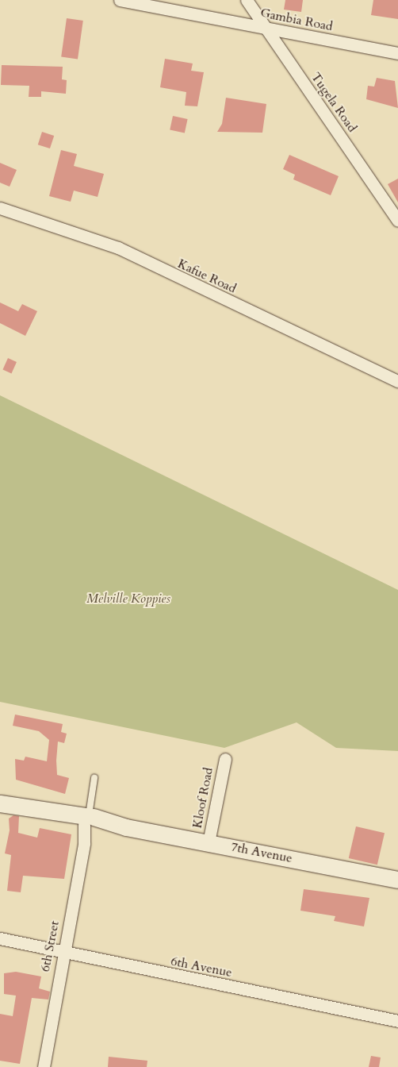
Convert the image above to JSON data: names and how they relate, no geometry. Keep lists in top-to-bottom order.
{
  "streets": {
    "street": [
      "Gambia Road",
      "Tugela Road",
      "Kafue Road",
      "Kloof Road",
      "7th Avenue",
      "6th Street",
      "6th Avenue"
    ]
  },
  "crossings": [
    ["Gambia Road", "Tugela Road"],
    ["Kloof Road", "7th Avenue"],
    ["7th Avenue", "6th Street"],
    ["6th Street", "6th Avenue"]
  ],
  "parks": ["Melville Koppies"]
}
